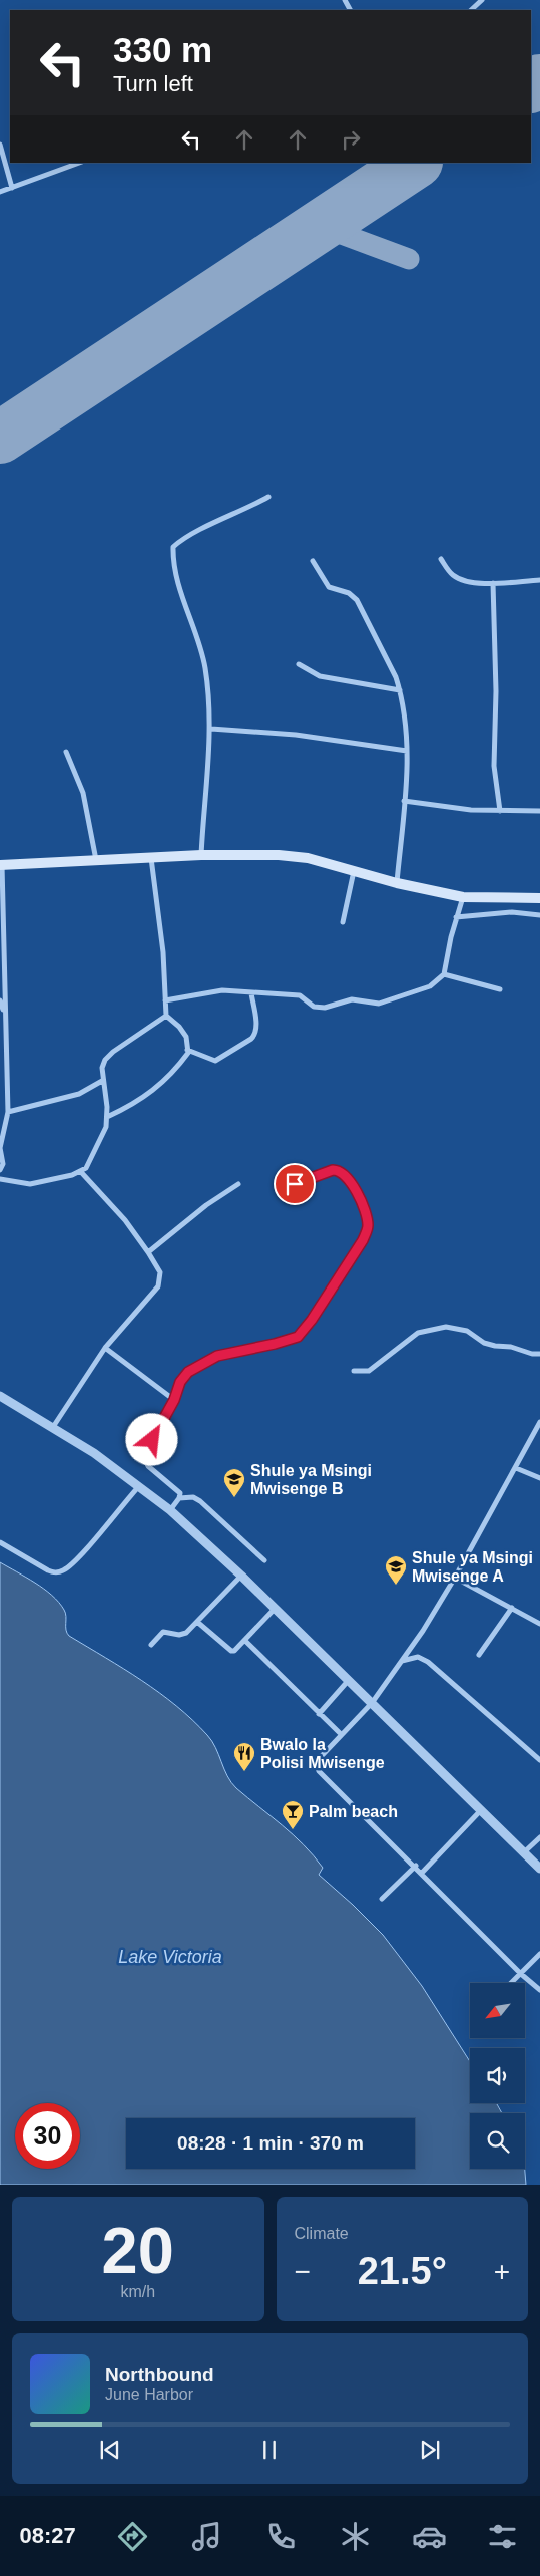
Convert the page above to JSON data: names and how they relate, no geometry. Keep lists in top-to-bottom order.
{
  "water": ["Lake Victoria"],
  "places": {
    "school or university": ["Shule ya Msingi Mwisenge B", "Shule ya Msingi Mwisenge A"],
    "restaurant": ["Bwalo la Polisi Mwisenge"],
    "bar": ["Palm beach"]
  },
  "north": "bottom left",
  "page": {
    "turn": ["330 m", "Turn left"],
    "limit": "30",
    "trip": "08:28 · 1 min · 370 m",
    "tile": [
      ["20", "km/h"],
      "Climate"
    ],
    "heat": ["−", "21.5°", "+"],
    "song": ["Northbound", "June Harbor"],
    "tabs": "08:27"
  }
}
